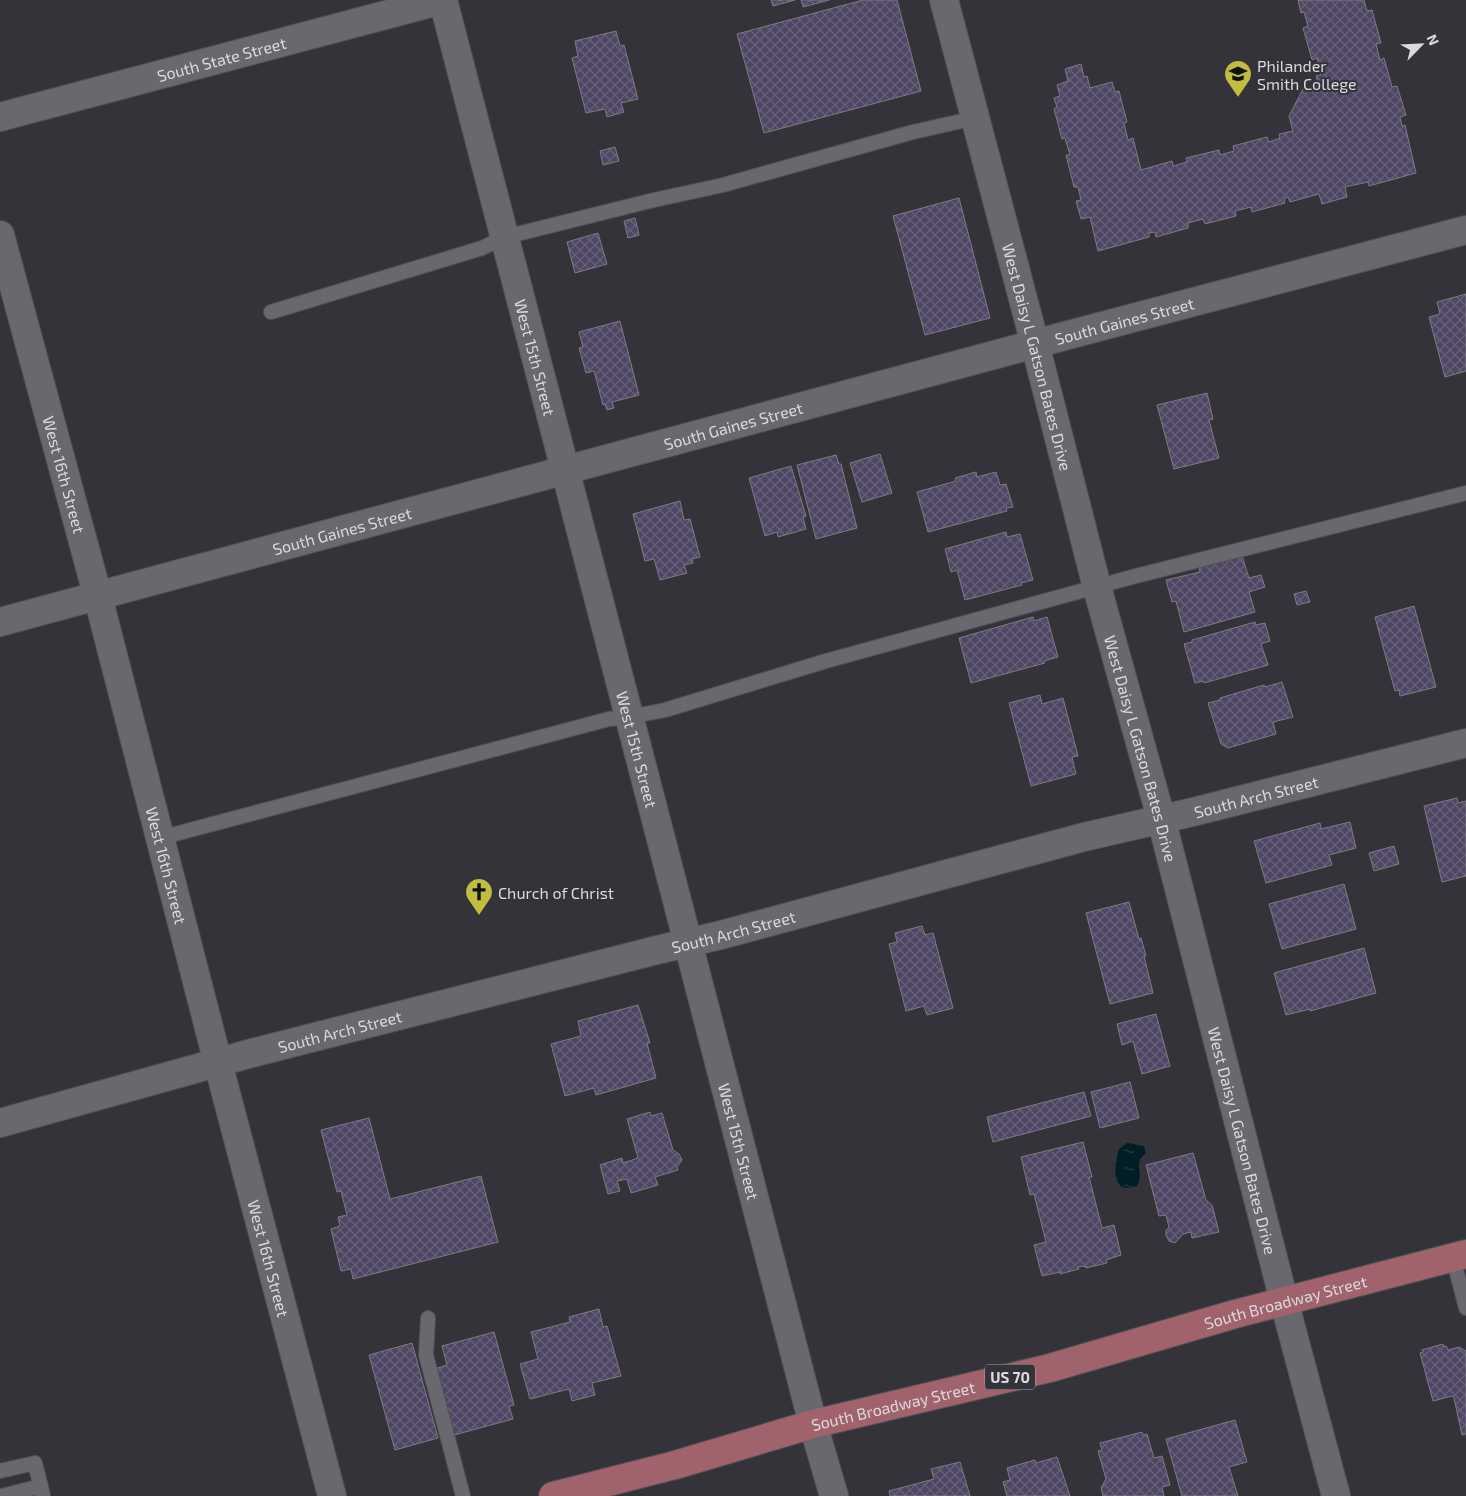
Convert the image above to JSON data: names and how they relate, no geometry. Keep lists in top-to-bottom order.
{
  "streets": {
    "main road": ["South Broadway Street", "US 70"],
    "street": [
      "South State Street",
      "South Gaines Street",
      "West 15th Street",
      "West Daisy L Gatson Bates Drive",
      "West 16th Street",
      "South Arch Street"
    ]
  },
  "crossings": [
    ["South State Street", "West 15th Street"],
    ["South Gaines Street", "West 15th Street"],
    ["South Gaines Street", "West Daisy L Gatson Bates Drive"],
    ["South Gaines Street", "West 16th Street"],
    ["West 15th Street", "South Arch Street"],
    ["West 15th Street", "South Broadway Street"],
    ["West Daisy L Gatson Bates Drive", "South Arch Street"],
    ["West Daisy L Gatson Bates Drive", "South Broadway Street"],
    ["West 16th Street", "South Arch Street"]
  ],
  "places": {
    "school or university": ["Philander Smith College"],
    "church": ["Church of Christ"]
  },
  "north": "top right"
}
